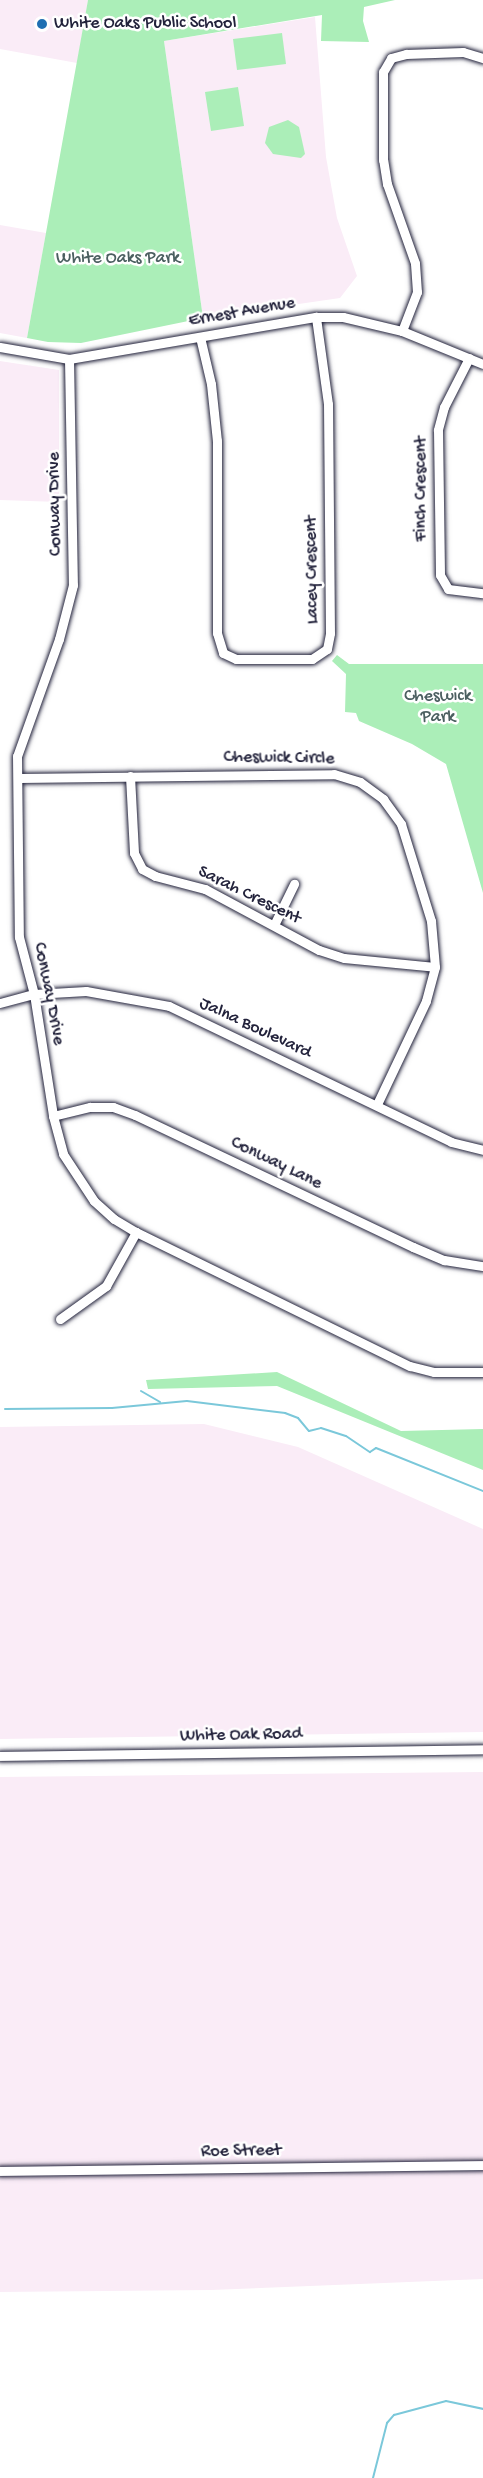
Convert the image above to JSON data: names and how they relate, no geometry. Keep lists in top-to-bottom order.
{
  "streets": {
    "street": [
      "Ernest Avenue",
      "Finch Crescent",
      "Conway Drive",
      "Lacey Crescent",
      "Cheswick Circle",
      "Sarah Crescent",
      "Jalna Boulevard",
      "Conway Lane",
      "White Oak Road",
      "Roe Street"
    ]
  },
  "crossings": [
    ["Ernest Avenue", "Finch Crescent"],
    ["Ernest Avenue", "Conway Drive"],
    ["Ernest Avenue", "Lacey Crescent"],
    ["Conway Drive", "Cheswick Circle"],
    ["Conway Drive", "Jalna Boulevard"],
    ["Conway Drive", "Conway Lane"],
    ["Cheswick Circle", "Sarah Crescent"],
    ["Cheswick Circle", "Jalna Boulevard"]
  ],
  "parks": ["White Oaks Park", "Cheswick Park"],
  "places": ["White Oaks Public School"]
}
